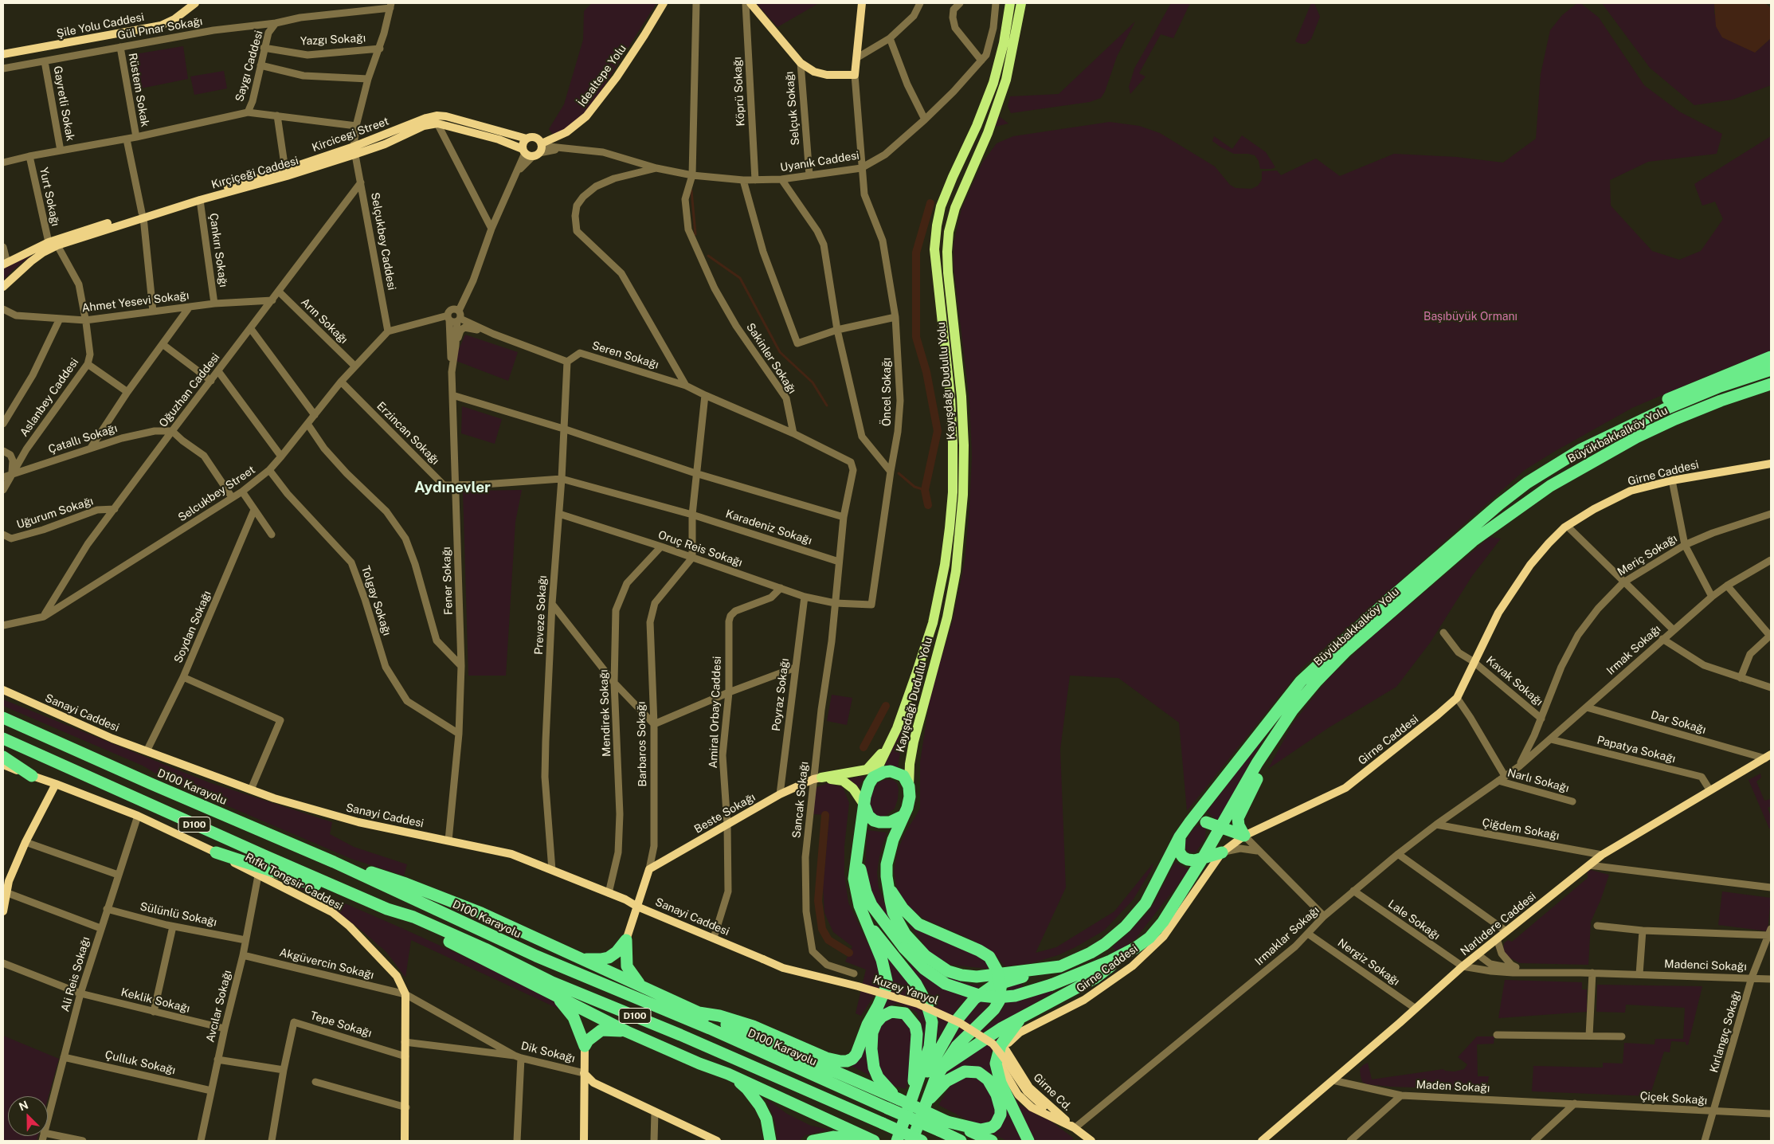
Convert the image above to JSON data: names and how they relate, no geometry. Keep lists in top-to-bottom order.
{
  "streets": {
    "highway": ["Büyükbakkalköy Yolu", "D100 Karayolu", "D100"],
    "main road": ["Kayışdağı Dudullu Yolu"],
    "street": [
      "Şile Yolu Caddesi",
      "Gül Pınar Sokağı",
      "Yazgı Sokağı",
      "Saygı Caddesi",
      "İdealtepe Yolu",
      "Rüstem Sokak",
      "Köprü Sokağı",
      "Gayretli Sokak",
      "Selçuk Sokağı",
      "Kircicegi Street",
      "Uyanık Caddesi",
      "Kırçiçeği Caddesi",
      "Yurt Sokağı",
      "Selçukbey Caddesi",
      "Çankırı Sokağı",
      "Ahmet Yesevi Sokağı",
      "Arın Sokağı",
      "Seren Sokağı",
      "Sakinler Sokağı",
      "Oğuzhan Caddesi",
      "Öncel Sokağı",
      "Aslanbey Caddesi",
      "Erzincan Sokağı",
      "Çatallı Sokağı",
      "Girne Caddesi",
      "Selcukbey Street",
      "Uğurum Sokağı",
      "Karadeniz Sokağı",
      "Oruç Reis Sokağı",
      "Meriç Sokağı",
      "Fener Sokağı",
      "Tolgay Sokağı",
      "Preveze Sokağı",
      "Soydan Sokağı",
      "Irmak Sokağı",
      "Kavak Sokağı",
      "Poyraz Sokağı",
      "Amiral Orbay Caddesi",
      "Sanayi Caddesi",
      "Mendirek Sokağı",
      "Dar Sokağı",
      "Barbaros Sokağı",
      "Papatya Sokağı",
      "Narlı Sokağı",
      "Sancak Sokağı",
      "Beste Sokağı",
      "Çiğdem Sokağı",
      "Rıfkı Tongsir Caddesi",
      "Sülünlü Sokağı",
      "Lale Sokağı",
      "Narlıdere Caddesi",
      "Irmaklar Sokağı",
      "Nergiz Sokağı",
      "Akgüvercin Sokağı",
      "Madenci Sokağı",
      "Ali Reis Sokağı",
      "Kuzey Yanyol",
      "Keklik Sokağı",
      "Avcılar Sokağı",
      "Tepe Sokağı",
      "Kırlangıç Sokağı",
      "Dik Sokağı",
      "Çulluk Sokağı",
      "Maden Sokağı",
      "Girne Cd.",
      "Çiçek Sokağı"
    ]
  },
  "crossings": [
    ["Gül Pınar Sokağı", "Saygı Caddesi"],
    ["Gül Pınar Sokağı", "Rüstem Sokak"],
    ["Gül Pınar Sokağı", "Gayretli Sokak"],
    ["Yazgı Sokağı", "Saygı Caddesi"],
    ["Yazgı Sokağı", "Selçukbey Caddesi"],
    ["Saygı Caddesi", "Selçukbey Caddesi"],
    ["İdealtepe Yolu", "Kircicegi Street"],
    ["İdealtepe Yolu", "Uyanık Caddesi"],
    ["İdealtepe Yolu", "Kırçiçeği Caddesi"],
    ["Köprü Sokağı", "Uyanık Caddesi"],
    ["Selçuk Sokağı", "Uyanık Caddesi"],
    ["Kircicegi Street", "Uyanık Caddesi"],
    ["Kircicegi Street", "Kırçiçeği Caddesi"],
    ["Kircicegi Street", "Yurt Sokağı"],
    ["Kircicegi Street", "Selçukbey Caddesi"],
    ["Uyanık Caddesi", "Kırçiçeği Caddesi"],
    ["Uyanık Caddesi", "Sakinler Sokağı"],
    ["Uyanık Caddesi", "Öncel Sokağı"],
    ["Kırçiçeği Caddesi", "Selçukbey Caddesi"],
    ["Kırçiçeği Caddesi", "Çankırı Sokağı"],
    ["Kırçiçeği Caddesi", "Aslanbey Caddesi"],
    ["Selçukbey Caddesi", "Oğuzhan Caddesi"],
    ["Selçukbey Caddesi", "Selcukbey Street"],
    ["Çankırı Sokağı", "Ahmet Yesevi Sokağı"],
    ["Ahmet Yesevi Sokağı", "Oğuzhan Caddesi"],
    ["Ahmet Yesevi Sokağı", "Aslanbey Caddesi"],
    ["Arın Sokağı", "Oğuzhan Caddesi"],
    ["Arın Sokağı", "Selcukbey Street"],
    ["Seren Sokağı", "Preveze Sokağı"],
    ["Sakinler Sokağı", "Sancak Sokağı"],
    ["Oğuzhan Caddesi", "Çatallı Sokağı"],
    ["Oğuzhan Caddesi", "Selcukbey Street"],
    ["Oğuzhan Caddesi", "Uğurum Sokağı"],
    ["Öncel Sokağı", "Oruç Reis Sokağı"],
    ["Öncel Sokağı", "Sancak Sokağı"],
    ["Aslanbey Caddesi", "Çatallı Sokağı"],
    ["Erzincan Sokağı", "Selcukbey Street"],
    ["Erzincan Sokağı", "Karadeniz Sokağı"],
    ["Erzincan Sokağı", "Fener Sokağı"],
    ["Erzincan Sokağı", "Preveze Sokağı"],
    ["Girne Caddesi", "Kavak Sokağı"],
    ["Girne Caddesi", "Girne Cd."],
    ["Selcukbey Street", "Tolgay Sokağı"],
    ["Karadeniz Sokağı", "Preveze Sokağı"],
    ["Karadeniz Sokağı", "Sancak Sokağı"],
    ["Oruç Reis Sokağı", "Preveze Sokağı"],
    ["Oruç Reis Sokağı", "Poyraz Sokağı"],
    ["Oruç Reis Sokağı", "Amiral Orbay Caddesi"],
    ["Oruç Reis Sokağı", "Mendirek Sokağı"],
    ["Oruç Reis Sokağı", "Barbaros Sokağı"],
    ["Oruç Reis Sokağı", "Sancak Sokağı"],
    ["Meriç Sokağı", "Irmak Sokağı"],
    ["Meriç Sokağı", "Kavak Sokağı"],
    ["Meriç Sokağı", "Irmaklar Sokağı"],
    ["Fener Sokağı", "Tolgay Sokağı"],
    ["Fener Sokağı", "Sanayi Caddesi"],
    ["Preveze Sokağı", "Sanayi Caddesi"],
    ["Soydan Sokağı", "Sanayi Caddesi"],
    ["Irmak Sokağı", "Dar Sokağı"],
    ["Irmak Sokağı", "Papatya Sokağı"],
    ["Irmak Sokağı", "Irmaklar Sokağı"],
    ["Poyraz Sokağı", "Beste Sokağı"],
    ["Amiral Orbay Caddesi", "Sanayi Caddesi"],
    ["Amiral Orbay Caddesi", "Beste Sokağı"],
    ["Sanayi Caddesi", "Mendirek Sokağı"],
    ["Sanayi Caddesi", "Barbaros Sokağı"],
    ["Sanayi Caddesi", "Kuzey Yanyol"],
    ["Dar Sokağı", "Narlıdere Caddesi"],
    ["Barbaros Sokağı", "Beste Sokağı"],
    ["Papatya Sokağı", "Narlıdere Caddesi"],
    ["Narlı Sokağı", "Irmaklar Sokağı"],
    ["Sancak Sokağı", "Beste Sokağı"],
    ["Çiğdem Sokağı", "Narlıdere Caddesi"],
    ["Çiğdem Sokağı", "Irmaklar Sokağı"],
    ["Rıfkı Tongsir Caddesi", "Akgüvercin Sokağı"],
    ["Rıfkı Tongsir Caddesi", "Ali Reis Sokağı"],
    ["Rıfkı Tongsir Caddesi", "Avcılar Sokağı"],
    ["Rıfkı Tongsir Caddesi", "Tepe Sokağı"],
    ["Rıfkı Tongsir Caddesi", "Dik Sokağı"],
    ["Sülünlü Sokağı", "Ali Reis Sokağı"],
    ["Sülünlü Sokağı", "Avcılar Sokağı"],
    ["Lale Sokağı", "Narlıdere Caddesi"],
    ["Lale Sokağı", "Irmaklar Sokağı"],
    ["Narlıdere Caddesi", "Nergiz Sokağı"],
    ["Narlıdere Caddesi", "Maden Sokağı"],
    ["Irmaklar Sokağı", "Nergiz Sokağı"],
    ["Irmaklar Sokağı", "Kuzey Yanyol"],
    ["Irmaklar Sokağı", "Girne Cd."],
    ["Akgüvercin Sokağı", "Avcılar Sokağı"],
    ["Akgüvercin Sokağı", "Dik Sokağı"],
    ["Madenci Sokağı", "Kırlangıç Sokağı"],
    ["Ali Reis Sokağı", "Keklik Sokağı"],
    ["Ali Reis Sokağı", "Çulluk Sokağı"],
    ["Kuzey Yanyol", "Girne Cd."],
    ["Keklik Sokağı", "Avcılar Sokağı"],
    ["Avcılar Sokağı", "Çulluk Sokağı"],
    ["Kırlangıç Sokağı", "Çiçek Sokağı"],
    ["Maden Sokağı", "Çiçek Sokağı"]
  ],
  "districts": ["Aydınevler"],
  "parks": ["Başıbüyük Ormanı"],
  "north": "top left"
}
